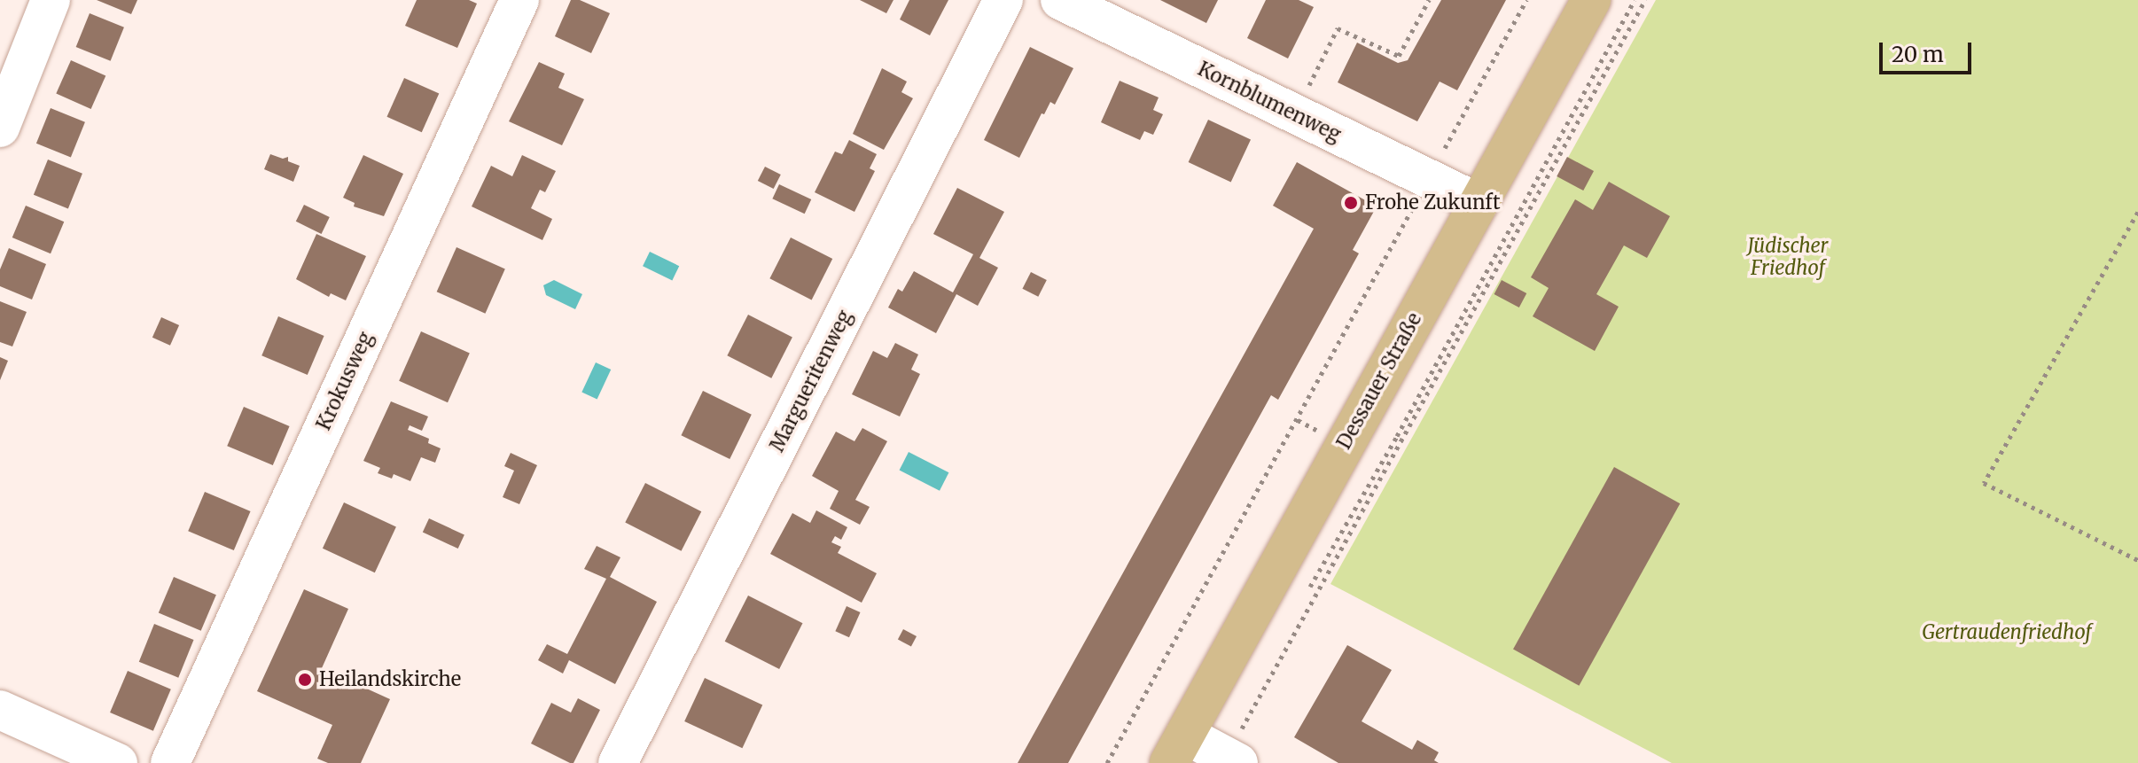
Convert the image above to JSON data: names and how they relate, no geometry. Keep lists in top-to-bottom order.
{
  "streets": {
    "main road": ["Dessauer Straße"],
    "street": ["Kornblumenweg", "Krokusweg", "Margueritenweg"]
  },
  "crossings": [
    ["Kornblumenweg", "Dessauer Straße"]
  ],
  "parks": ["Jüdischer Friedhof", "Gertraudenfriedhof"],
  "places": ["Frohe Zukunft", "Heilandskirche"],
  "scale_bar": "20 m"
}
